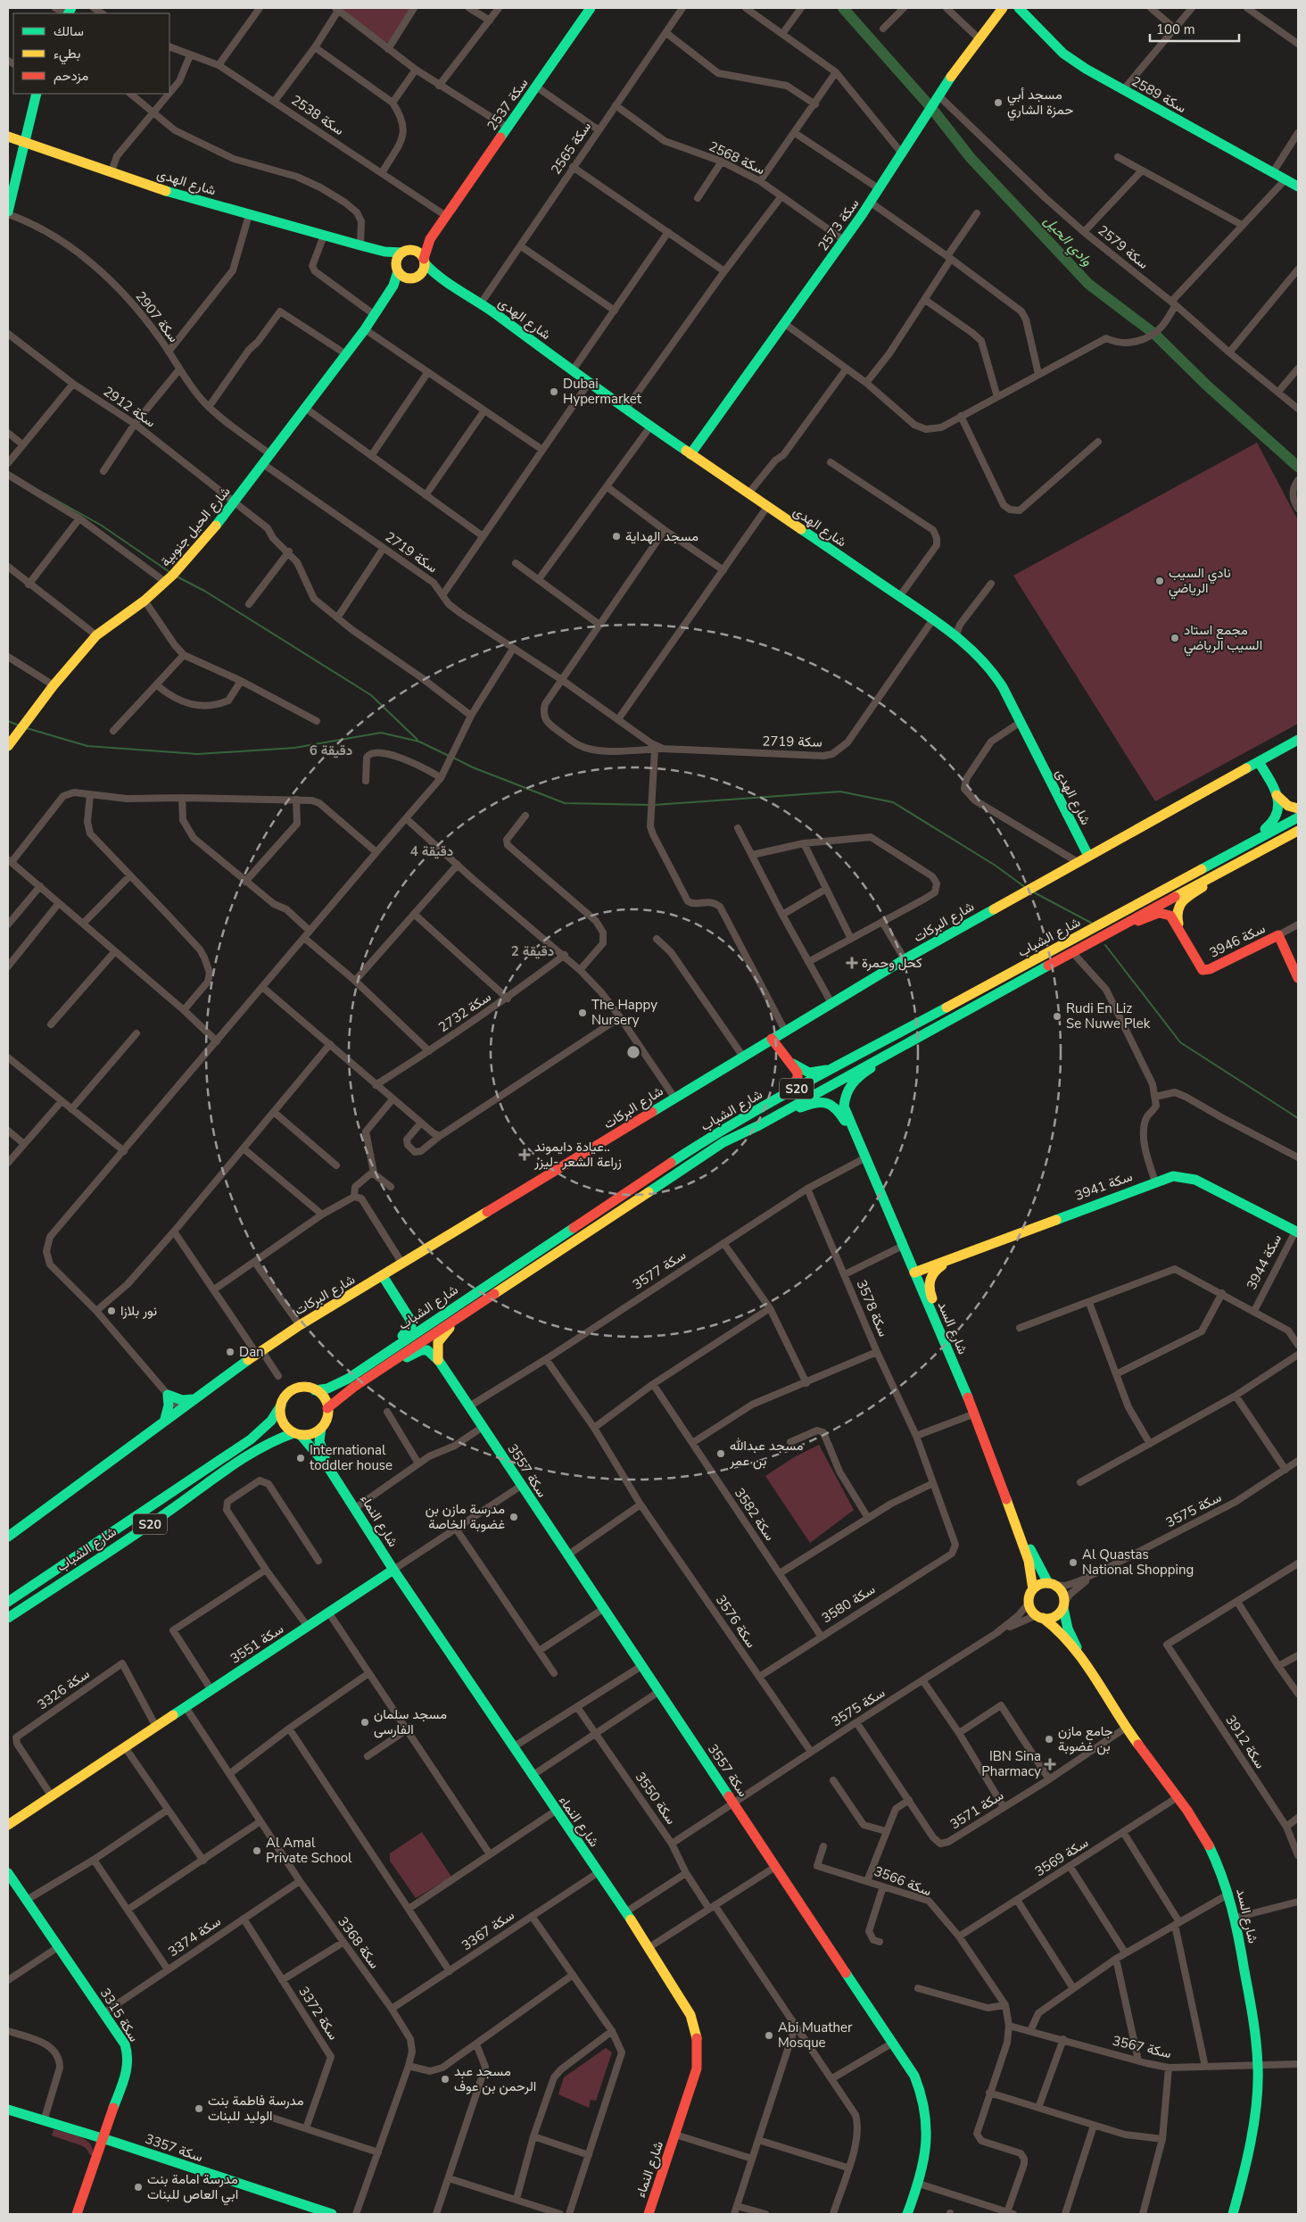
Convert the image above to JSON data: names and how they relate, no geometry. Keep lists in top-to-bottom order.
{
  "streets": {
    "street": [
      "سكة 2589",
      "سكة 2537",
      "سكة 2538",
      "سكة 2565",
      "سكة 2568",
      "شارع الهدى",
      "سكة 2573",
      "سكة 2579",
      "سكة 2907",
      "سكة 2912",
      "شارع الحيل جنوبية",
      "سكة 2719",
      "شارع البركات",
      "شارع الشباب",
      "سكة 3946",
      "سكة 2732",
      "S20",
      "سكة 3941",
      "سكة 3944",
      "سكة 3577",
      "سكة 3578",
      "شارع السد",
      "سكة 3557",
      "سكة 3575",
      "سكة 3582",
      "شارع النماء",
      "سكة 3580",
      "سكة 3576",
      "سكة 3551",
      "سكة 3326",
      "سكة 3912",
      "سكة 3550",
      "سكة 3571",
      "سكة 3569",
      "سكة 3566",
      "سكة 3367",
      "سكة 3374",
      "سكة 3368",
      "سكة 3372",
      "سكة 3315",
      "سكة 3567",
      "سكة 3357"
    ]
  },
  "crossings": [
    ["سكة 2537", "سكة 2538"],
    ["سكة 2537", "شارع الهدى"],
    ["سكة 2565", "سكة 2568"],
    ["سكة 2565", "شارع الهدى"],
    ["سكة 2568", "سكة 2573"],
    ["شارع الهدى", "سكة 2573"],
    ["شارع الهدى", "سكة 2719"],
    ["شارع الهدى", "شارع البركات"],
    ["سكة 2573", "سكة 2579"],
    ["سكة 2907", "شارع الحيل جنوبية"],
    ["سكة 2912", "شارع الحيل جنوبية"],
    ["شارع الحيل جنوبية", "سكة 2719"],
    ["شارع الشباب", "سكة 3946"],
    ["شارع الشباب", "S20"],
    ["شارع الشباب", "شارع النماء"],
    ["S20", "شارع النماء"],
    ["سكة 3941", "سكة 3944"],
    ["سكة 3941", "شارع السد"],
    ["سكة 3577", "سكة 3578"],
    ["سكة 3577", "شارع السد"],
    ["سكة 3577", "سكة 3557"],
    ["سكة 3577", "سكة 3576"],
    ["سكة 3578", "سكة 3580"],
    ["شارع السد", "سكة 3575"],
    ["شارع السد", "سكة 3571"],
    ["شارع السد", "سكة 3569"],
    ["شارع السد", "سكة 3567"],
    ["سكة 3557", "سكة 3575"],
    ["سكة 3557", "سكة 3551"],
    ["سكة 3557", "سكة 3550"],
    ["سكة 3575", "سكة 3576"],
    ["سكة 3575", "سكة 3550"],
    ["سكة 3575", "سكة 3571"],
    ["سكة 3582", "سكة 3580"],
    ["شارع النماء", "سكة 3551"],
    ["شارع النماء", "سكة 3367"],
    ["سكة 3580", "سكة 3576"],
    ["سكة 3551", "سكة 3326"],
    ["سكة 3551", "سكة 3368"],
    ["سكة 3569", "سكة 3566"],
    ["سكة 3566", "سكة 3567"],
    ["سكة 3367", "سكة 3368"],
    ["سكة 3374", "سكة 3368"],
    ["سكة 3374", "سكة 3372"],
    ["سكة 3374", "سكة 3315"],
    ["سكة 3315", "سكة 3357"]
  ],
  "water": ["وادي الحيل"],
  "places": {
    "other": [
      "مسجد أبي حمزة الشاري",
      "Dubai Hypermarket",
      "مسجد الهداية",
      "نادي السيب الرياضي",
      "مجمع استاد السيب الرياضي",
      "The Happy Nursery",
      "Rudi En Liz Se Nuwe Plek",
      "نور بلازا",
      "Dan",
      "مسجد عبدالله بن عمر",
      "International toddler house",
      "مدرسة مازن بن غضوبة الخاصة",
      "Al Quastas National Shopping",
      "مسجد سلمان الفارسى",
      "جامع مازن بن غضوبة",
      "Al Amal Private School",
      "Abi Muather Mosque",
      "مسجد عبد الرحمن بن عوف",
      "مدرسة فاطمة بنت الوليد للبنات",
      "مدرسة امامة بنت ابي العاص للبنات"
    ],
    "health": ["كحل وحمرة", "عيادة دايموند.. زراعة الشعر -ليزر", "IBN Sina Pharmacy"]
  },
  "legend": ["سالك", "بطيء", "مزدحم"],
  "scale_bar": "100 m",
  "rings": ["6 دقيقة", "4 دقيقة", "2 دقيقة"]
}
